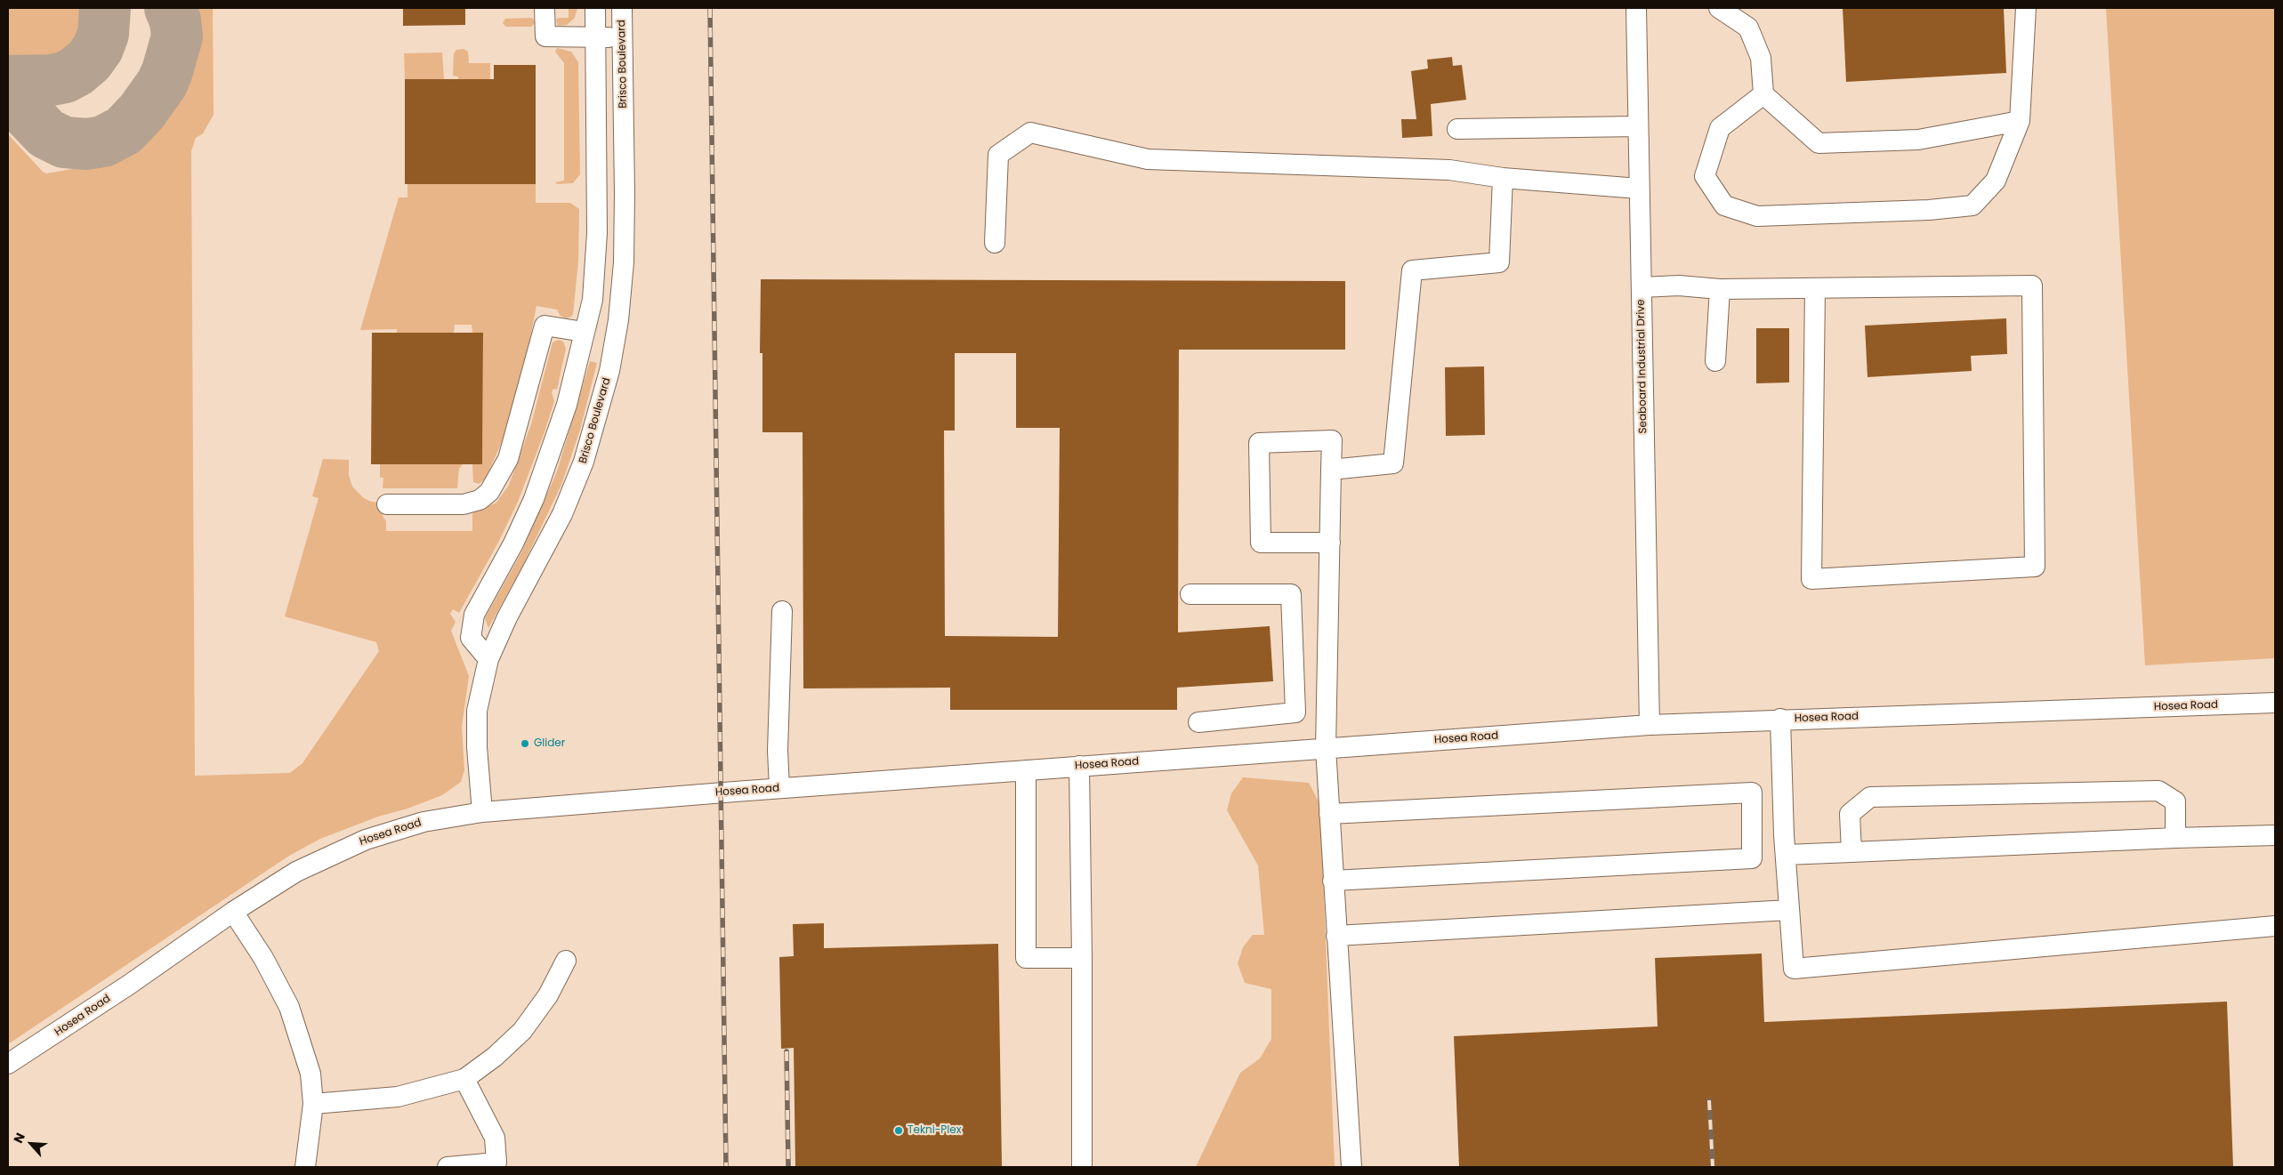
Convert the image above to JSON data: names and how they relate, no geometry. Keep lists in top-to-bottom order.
{
  "streets": {
    "street": ["Brisco Boulevard", "Seaboard Industrial Drive", "Hosea Road"]
  },
  "crossings": [
    ["Brisco Boulevard", "Hosea Road"],
    ["Seaboard Industrial Drive", "Hosea Road"]
  ],
  "places": ["Glider", "Tekni-Plex"],
  "north": "top left"
}
